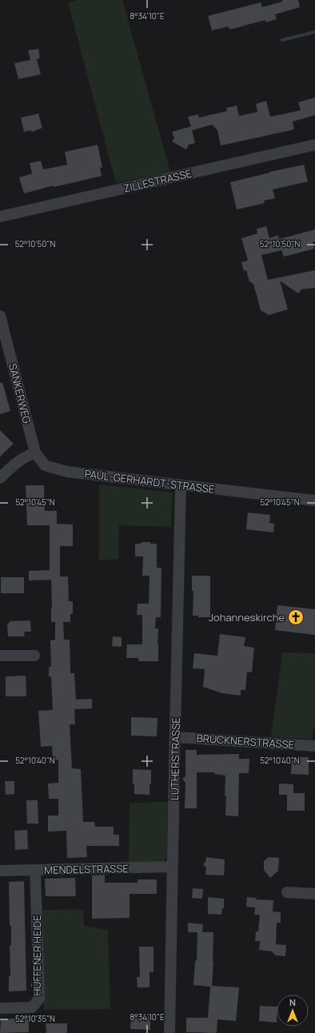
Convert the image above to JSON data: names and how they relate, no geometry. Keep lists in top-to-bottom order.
{
  "streets": {
    "street": [
      "ZILLESTRASSE",
      "SANKERWEG",
      "PAUL-GERHARDT-STRASSE",
      "BRUCKNERSTRASSE",
      "LUTHERSTRASSE",
      "MENDELSTRASSE",
      "HÜFFENER HEIDE"
    ]
  },
  "crossings": [
    ["SANKERWEG", "PAUL-GERHARDT-STRASSE"],
    ["PAUL-GERHARDT-STRASSE", "LUTHERSTRASSE"],
    ["BRUCKNERSTRASSE", "LUTHERSTRASSE"],
    ["LUTHERSTRASSE", "MENDELSTRASSE"],
    ["MENDELSTRASSE", "HÜFFENER HEIDE"]
  ],
  "places": {
    "church": ["Johanneskirche"]
  },
  "north": "top",
  "coordinates": [
    "8°34'10\"E",
    "52°10'50\"N",
    "52°10'45\"N",
    "52°10'40\"N",
    "52°10'35\"N"
  ]
}
